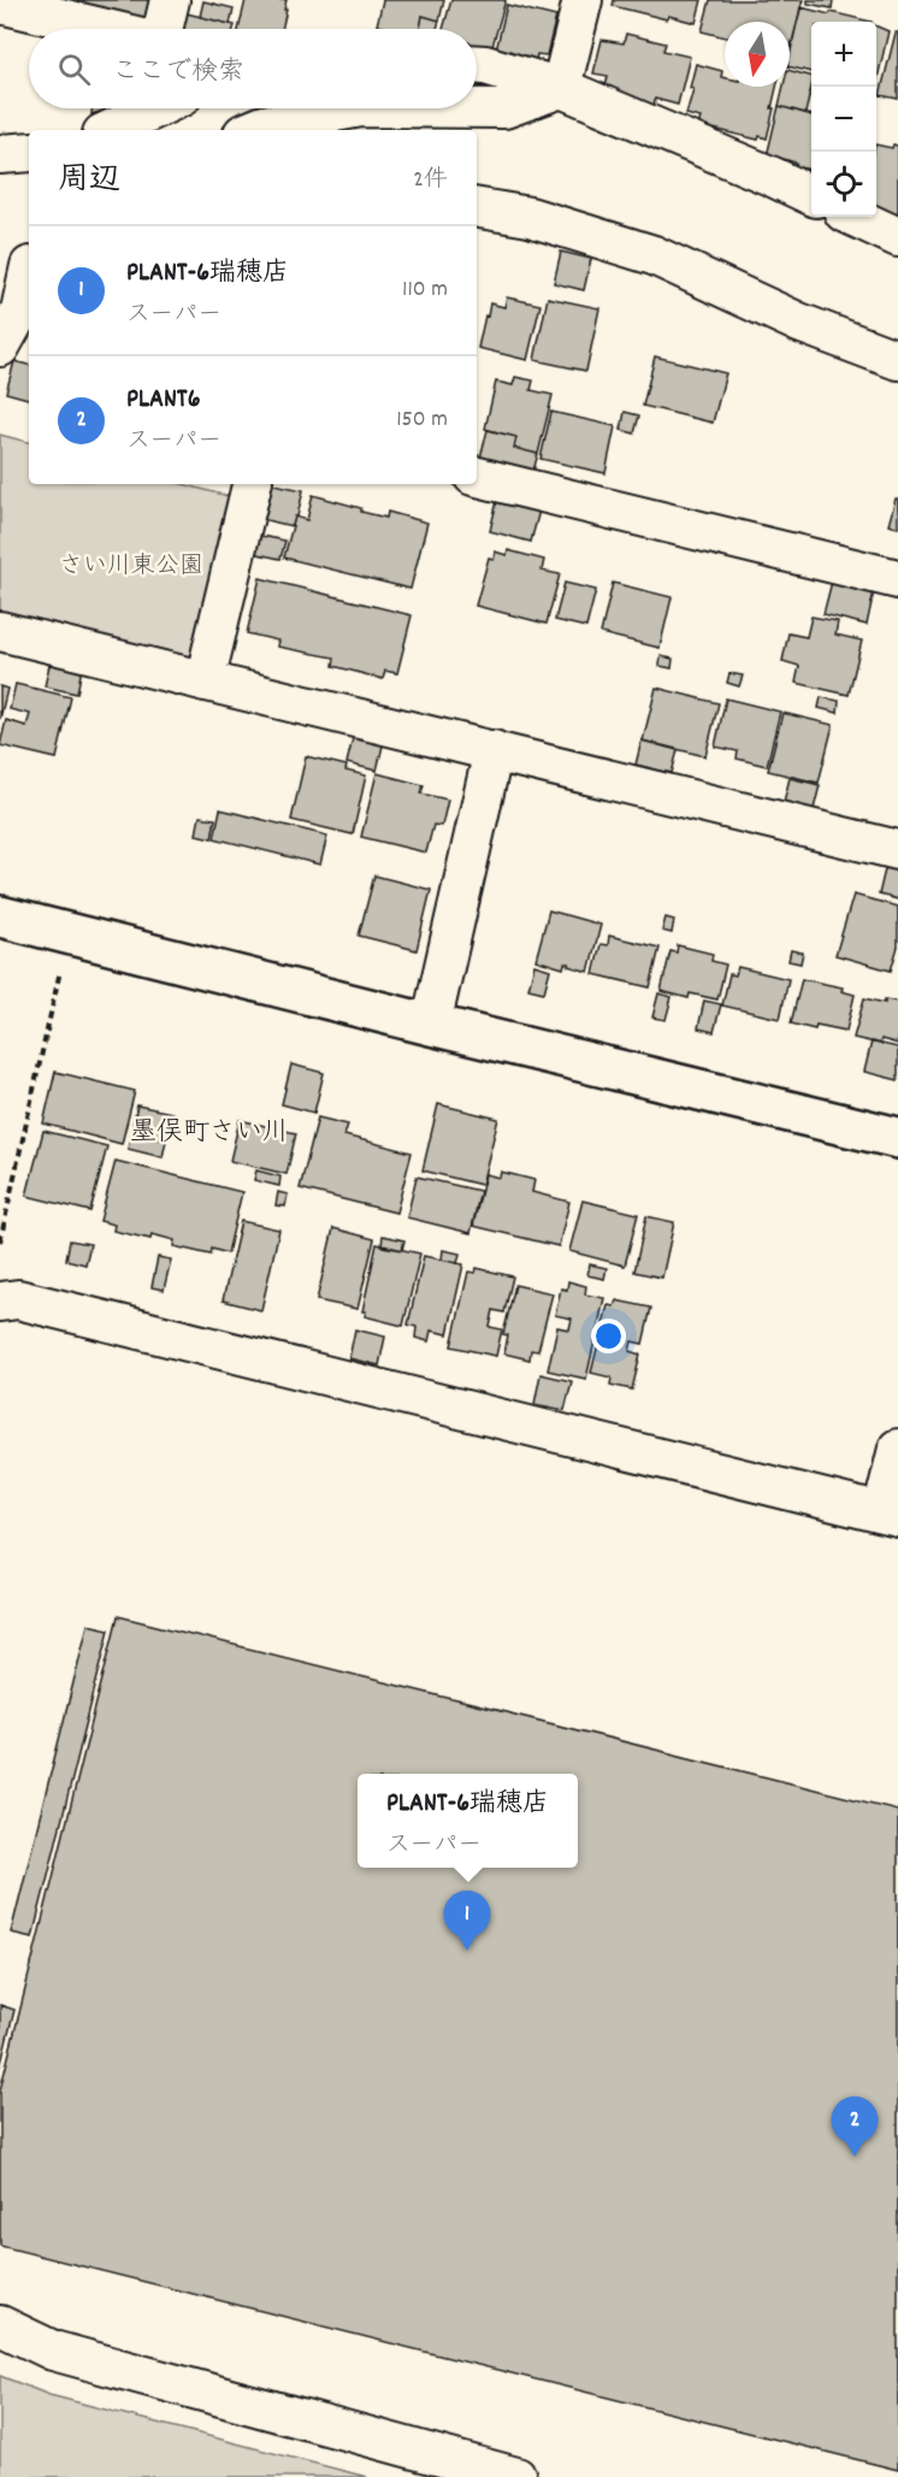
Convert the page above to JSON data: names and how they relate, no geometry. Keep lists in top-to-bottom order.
{
  "districts": ["墨俣町さい川"],
  "parks": ["さい川東公園"],
  "north": "bottom",
  "page": {
    "map_buttons": ["+", "−"],
    "search": "ここで検索",
    "heading": ["周辺", "2件"],
    "list": [
      {
        "mark": "1",
        "name": "PLANT-6瑞穂店",
        "note": "スーパー",
        "value": "110 m"
      },
      {
        "mark": "2",
        "name": "PLANT6",
        "note": "スーパー",
        "value": "150 m"
      }
    ],
    "popup": ["PLANT-6瑞穂店", "スーパー"],
    "pins": ["1", "2"]
  }
}
